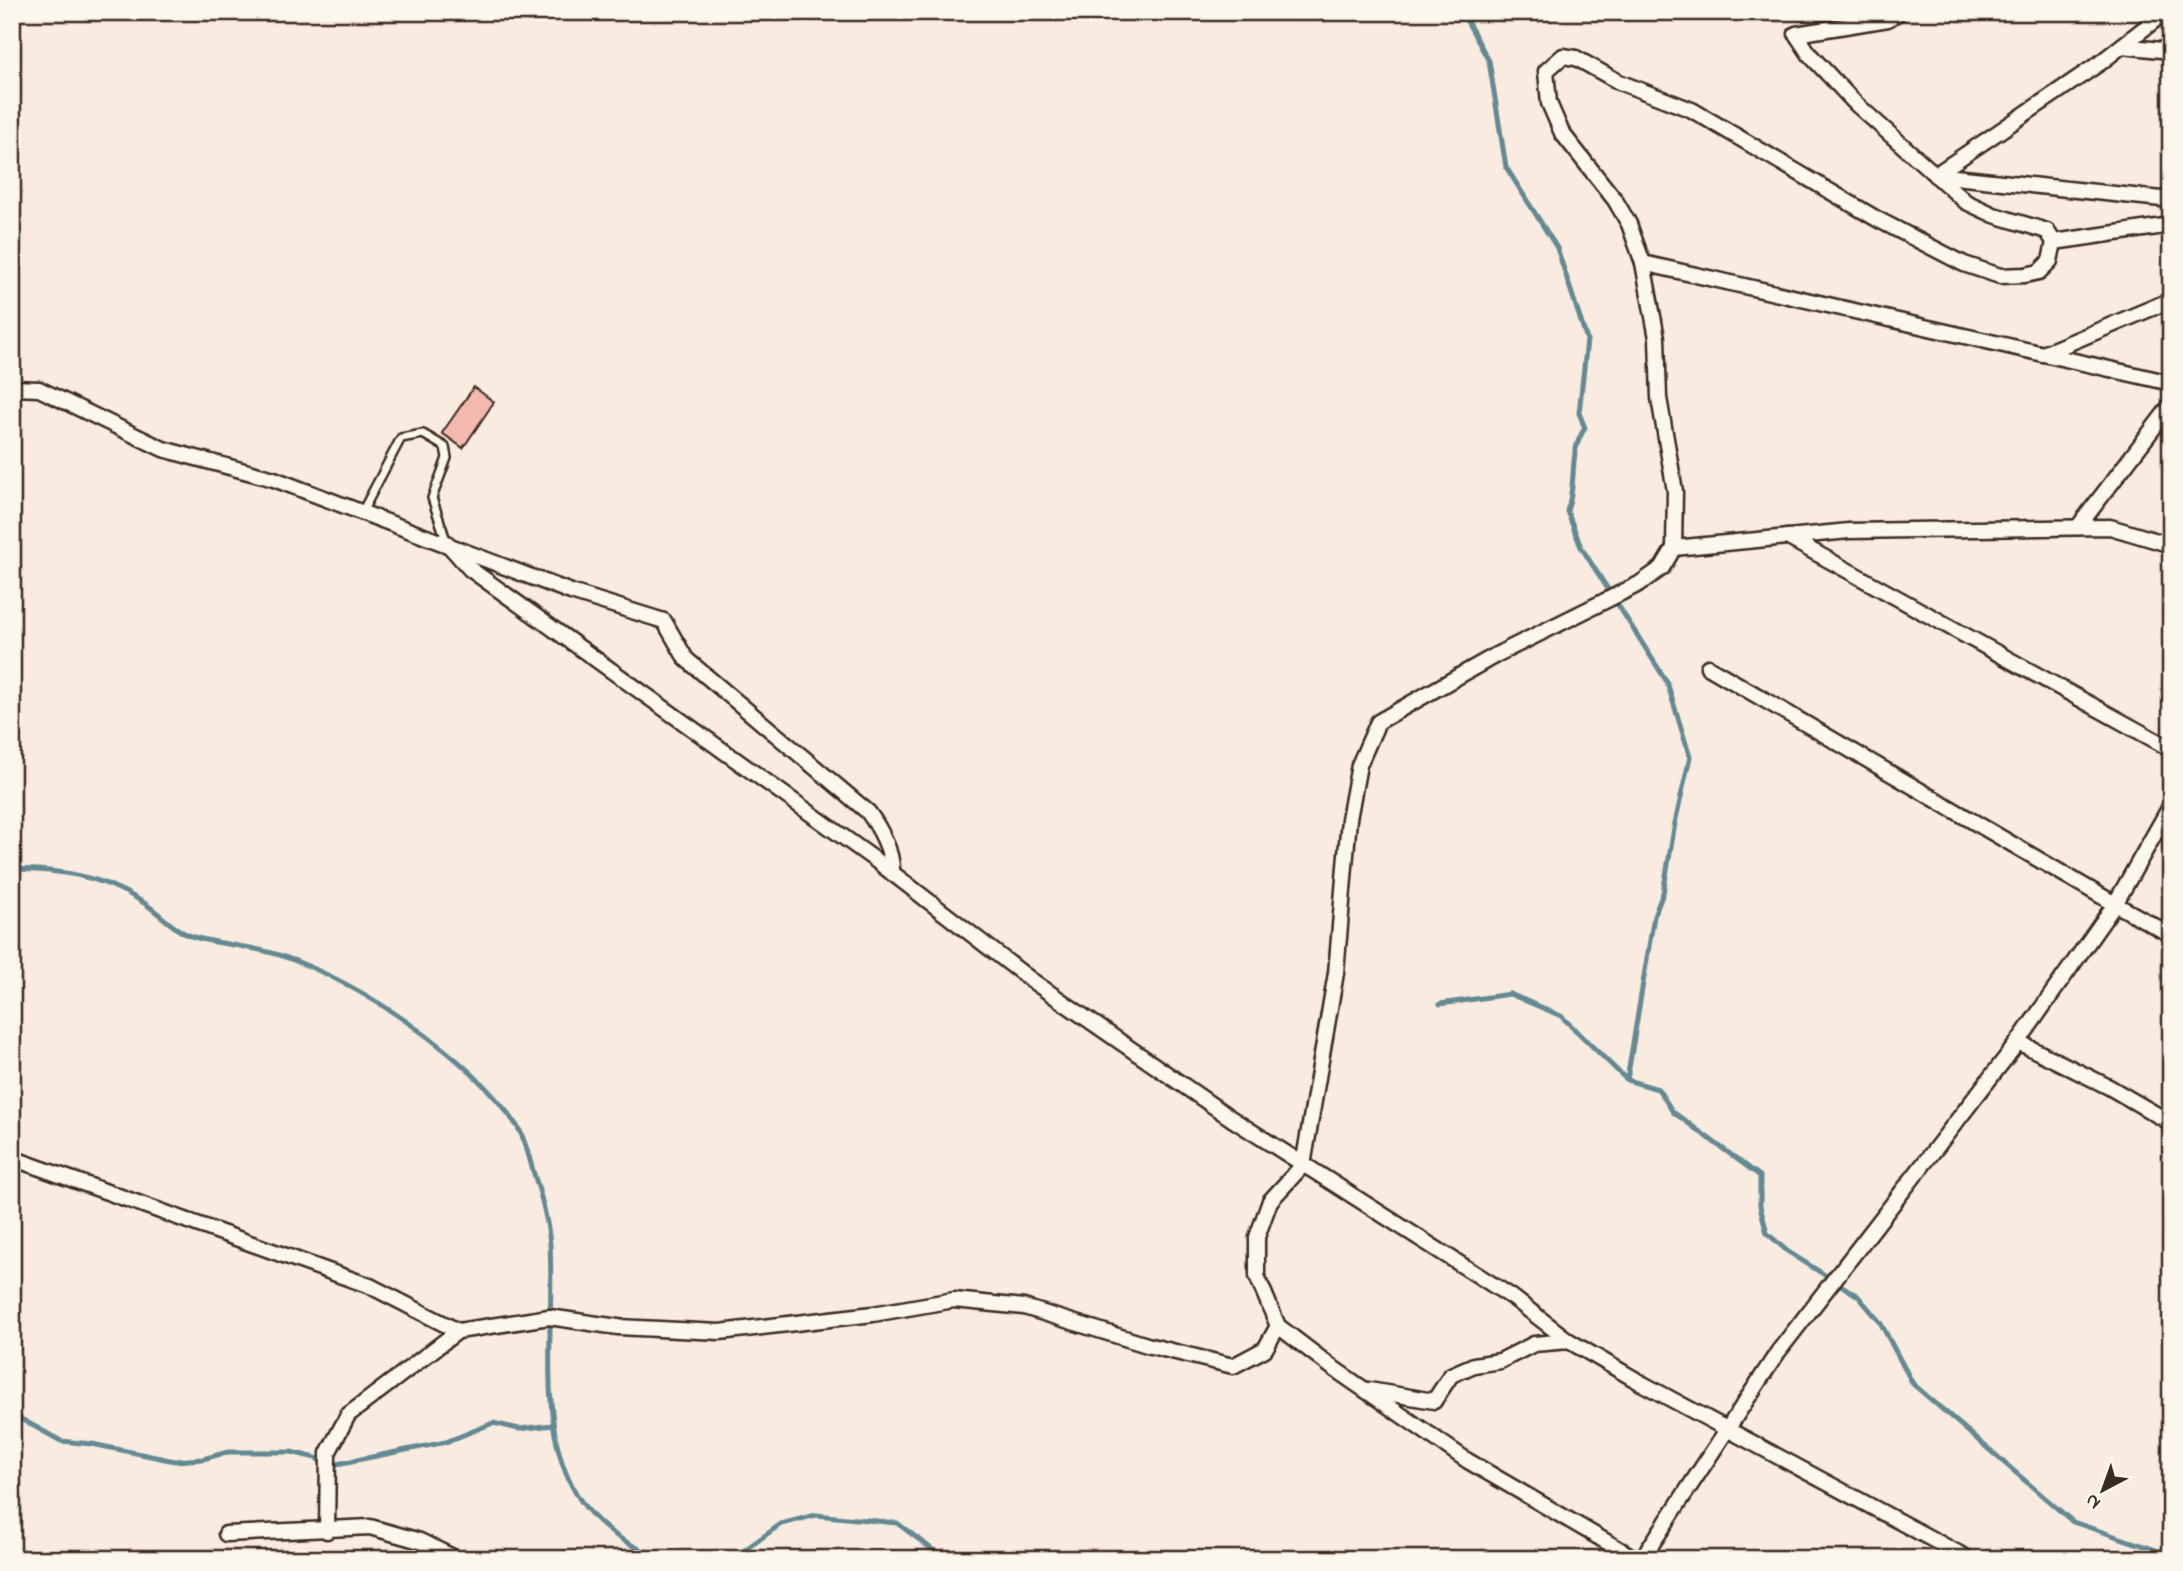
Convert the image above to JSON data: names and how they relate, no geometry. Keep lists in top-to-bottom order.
{
  "north": "bottom left"
}
